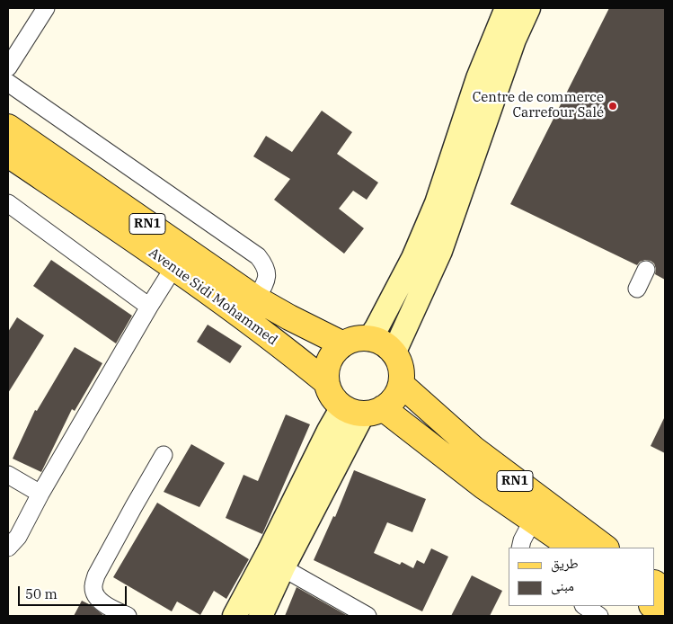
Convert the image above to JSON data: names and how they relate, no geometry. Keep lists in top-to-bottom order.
{
  "streets": {
    "main road": ["RN1", "Avenue Sidi Mohammed"]
  },
  "crossings": [
    ["RN1", "Avenue Sidi Mohammed"]
  ],
  "places": ["Centre de commerce Carrefour Salé"],
  "legend": ["طريق", "مبنى"],
  "scale_bar": "50 m"
}
